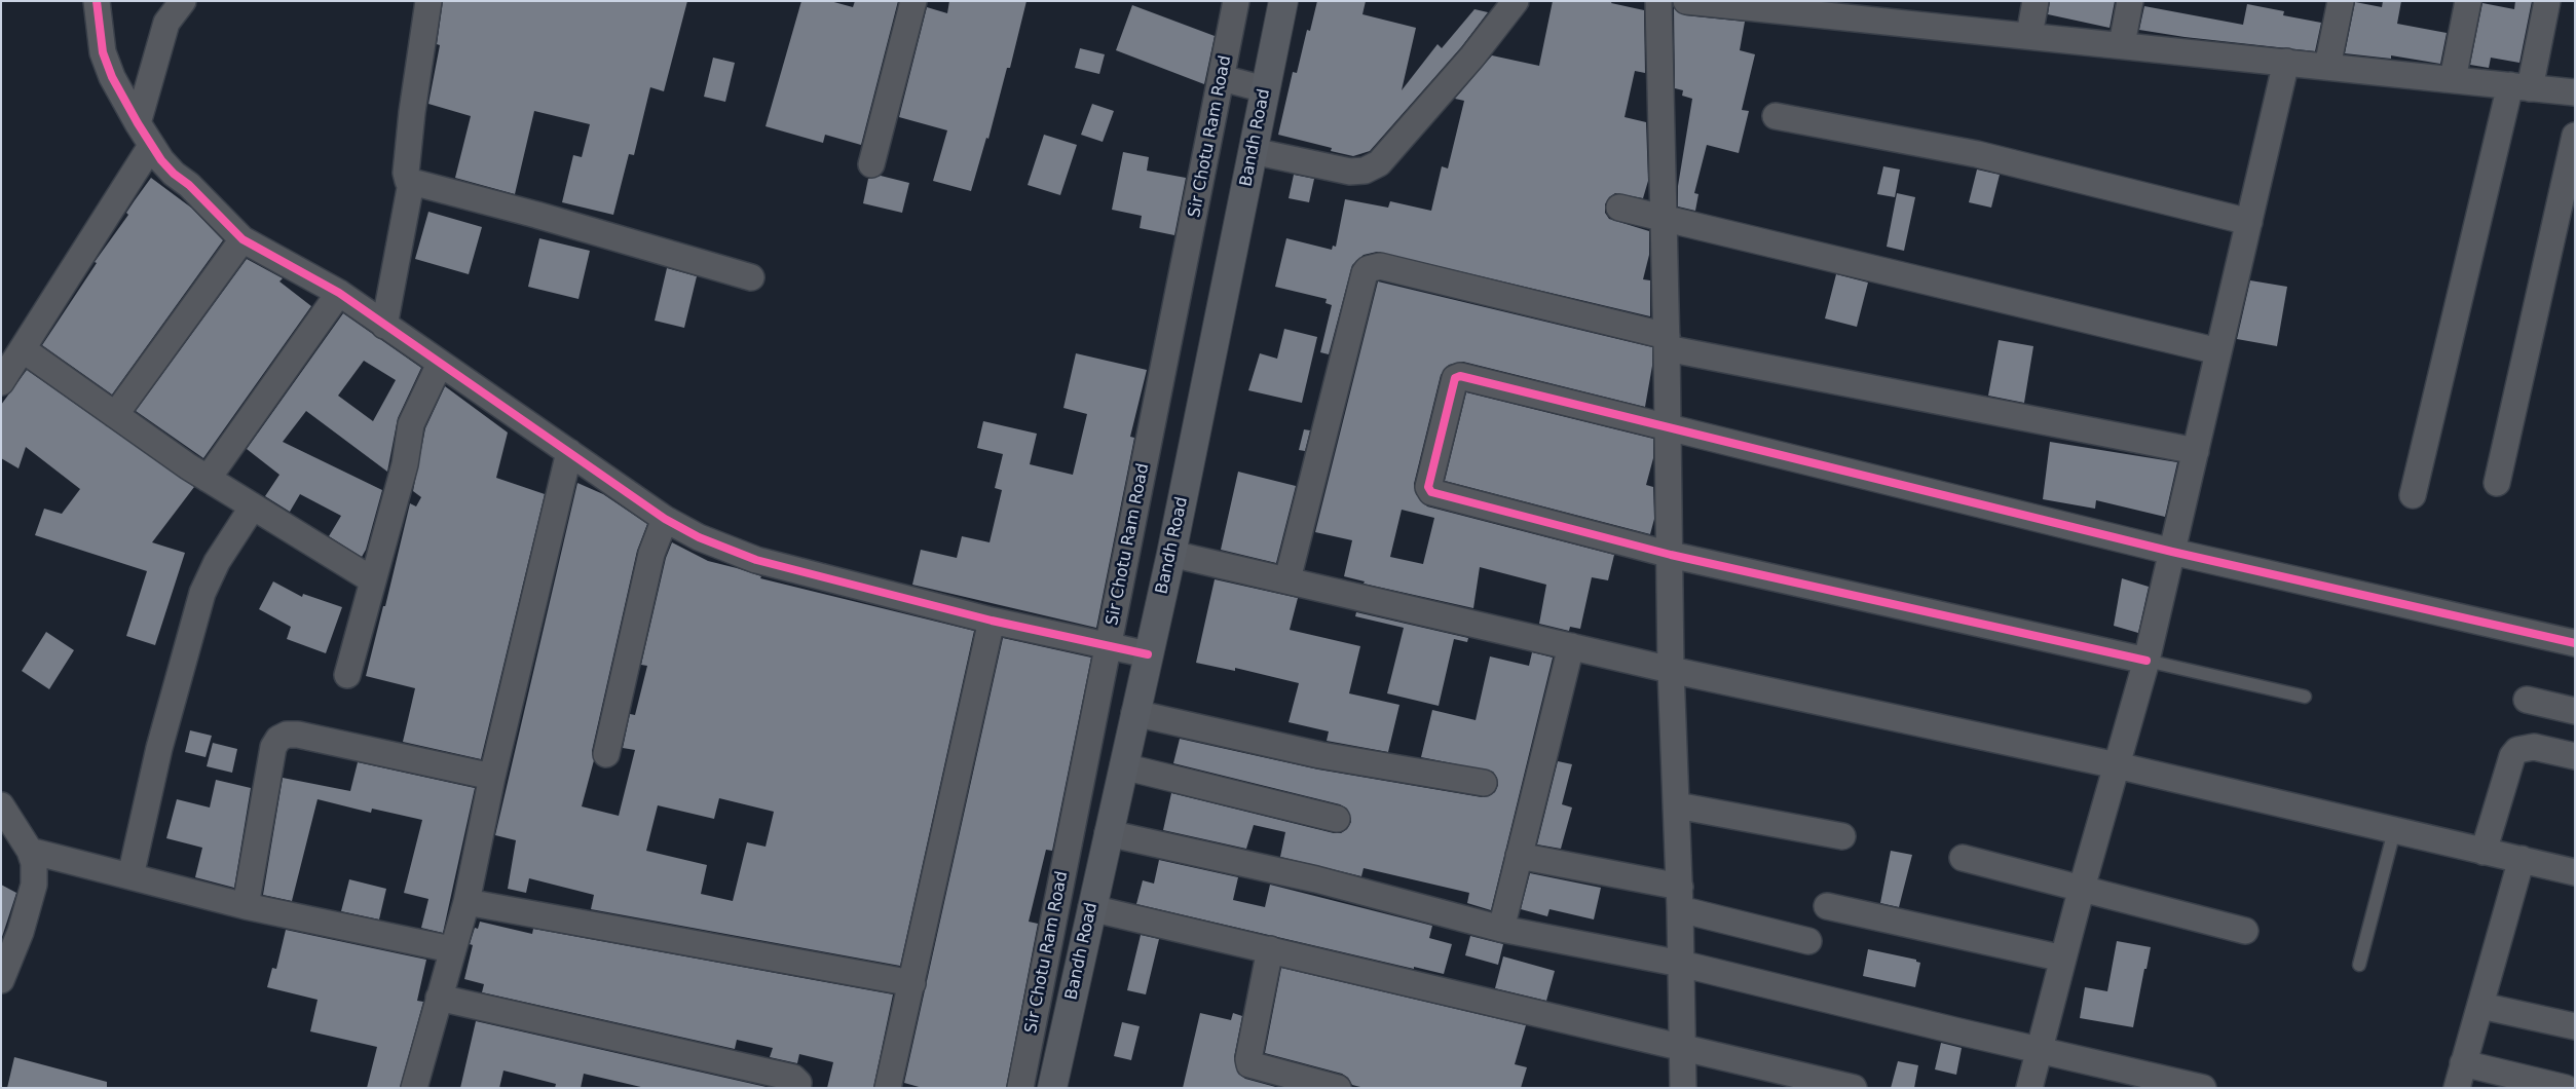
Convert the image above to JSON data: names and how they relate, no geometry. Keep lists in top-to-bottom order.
{
  "streets": {
    "street": ["Sir Chotu Ram Road", "Bandh Road"]
  }
}
